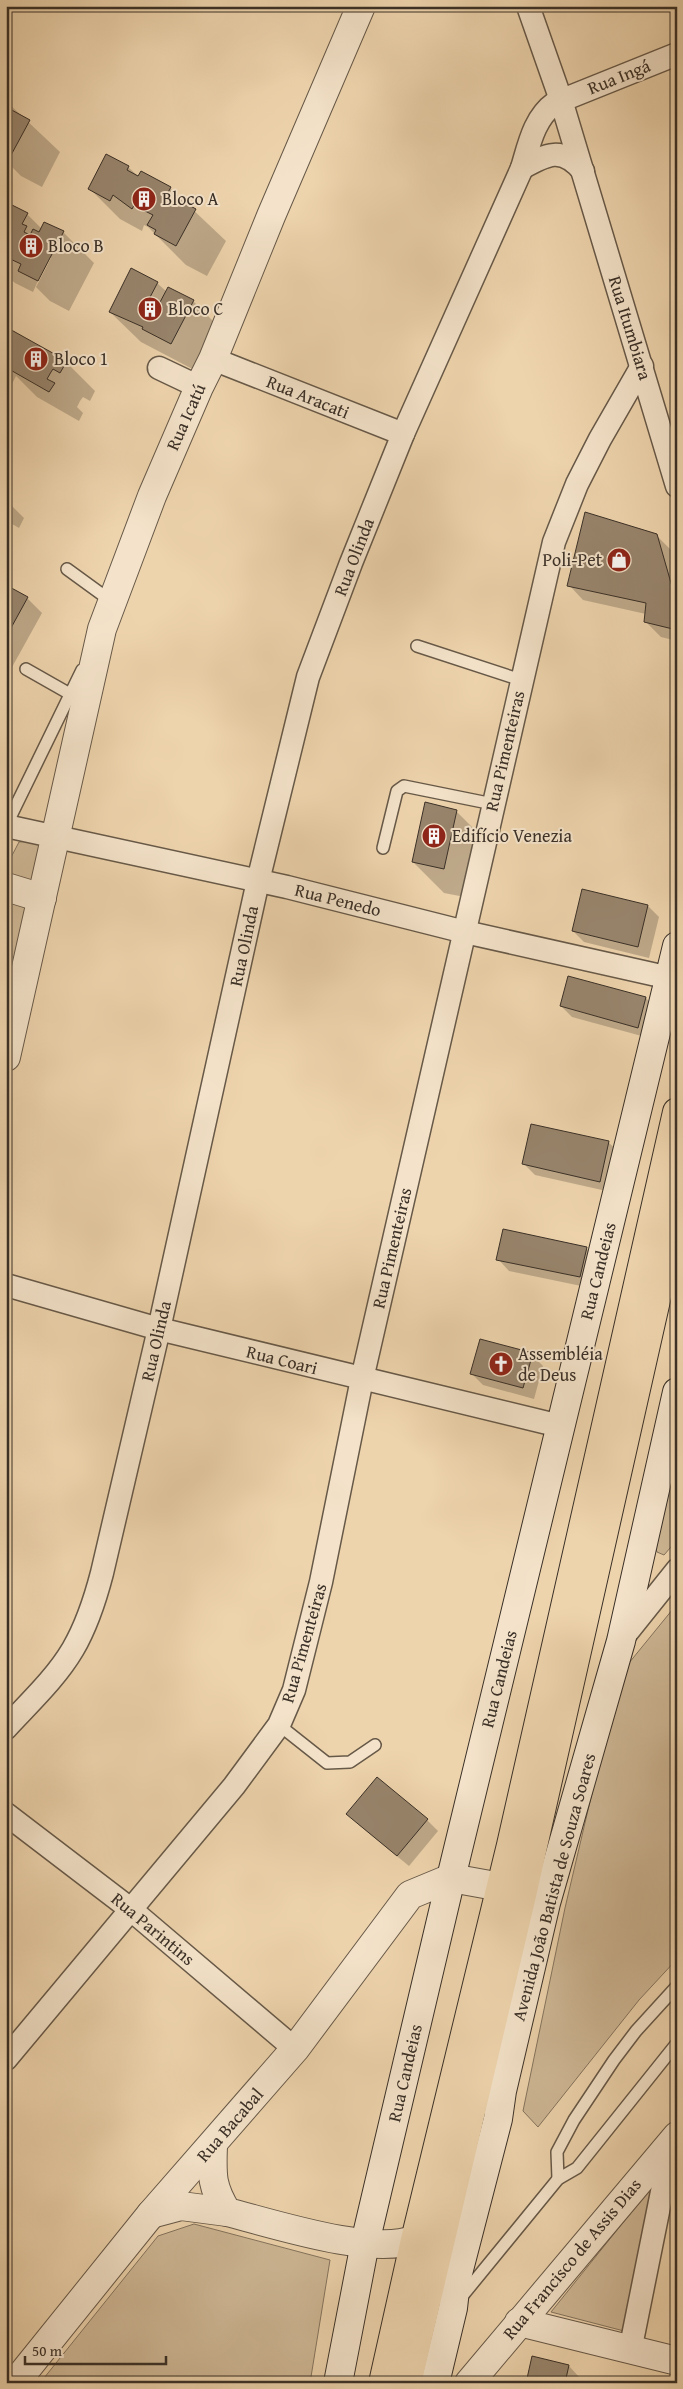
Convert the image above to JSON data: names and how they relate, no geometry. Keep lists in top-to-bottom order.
{
  "streets": {
    "street": [
      "Rua Ingá",
      "Rua Itumbiara",
      "Rua Aracati",
      "Rua Icatú",
      "Rua Olinda",
      "Rua Pimenteiras",
      "Rua Penedo",
      "Rua Candeias",
      "Rua Coari",
      "Avenida João Batista de Souza Soares",
      "Rua Parintins",
      "Rua Bacabal",
      "Rua Francisco de Assis Dias"
    ]
  },
  "crossings": [
    ["Rua Ingá", "Rua Itumbiara"],
    ["Rua Ingá", "Rua Olinda"],
    ["Rua Itumbiara", "Rua Pimenteiras"],
    ["Rua Aracati", "Rua Icatú"],
    ["Rua Aracati", "Rua Olinda"],
    ["Rua Icatú", "Rua Penedo"],
    ["Rua Olinda", "Rua Penedo"],
    ["Rua Olinda", "Rua Coari"],
    ["Rua Pimenteiras", "Rua Penedo"],
    ["Rua Pimenteiras", "Rua Coari"],
    ["Rua Pimenteiras", "Rua Parintins"],
    ["Rua Penedo", "Rua Candeias"],
    ["Rua Candeias", "Rua Coari"],
    ["Rua Candeias", "Rua Bacabal"],
    ["Rua Parintins", "Rua Bacabal"]
  ],
  "places": {
    "building": [
      "Bloco A",
      "Bloco B",
      "Bloco C",
      "Bloco 1",
      "Edifício Venezia"
    ],
    "shop": ["Poli-Pet"],
    "church": ["Assembléia de Deus"]
  },
  "scale_bar": "50 m"
}
